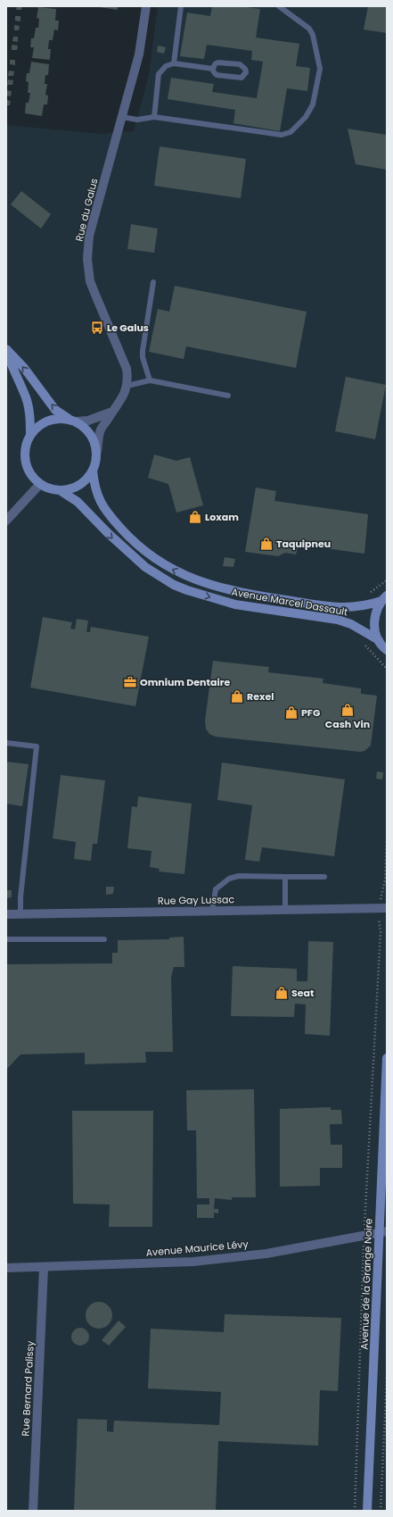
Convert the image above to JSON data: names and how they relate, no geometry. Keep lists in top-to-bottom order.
{
  "streets": {
    "main road": ["Avenue Marcel Dassault", "Avenue de la Grange Noire"],
    "street": [
      "Rue du Galus",
      "Rue Gay Lussac",
      "Avenue Maurice Lévy",
      "Rue Bernard Palissy"
    ]
  },
  "crossings": [
    ["Rue du Galus", "Avenue Marcel Dassault"],
    ["Avenue Maurice Lévy", "Avenue de la Grange Noire"],
    ["Avenue Maurice Lévy", "Rue Bernard Palissy"]
  ],
  "places": {
    "bus stop": ["Le Galus"],
    "shop": [
      "Loxam",
      "Taquipneu",
      "Rexel",
      "Cash Vin",
      "PFG",
      "Seat"
    ],
    "office": ["Omnium Dentaire"]
  }
}
